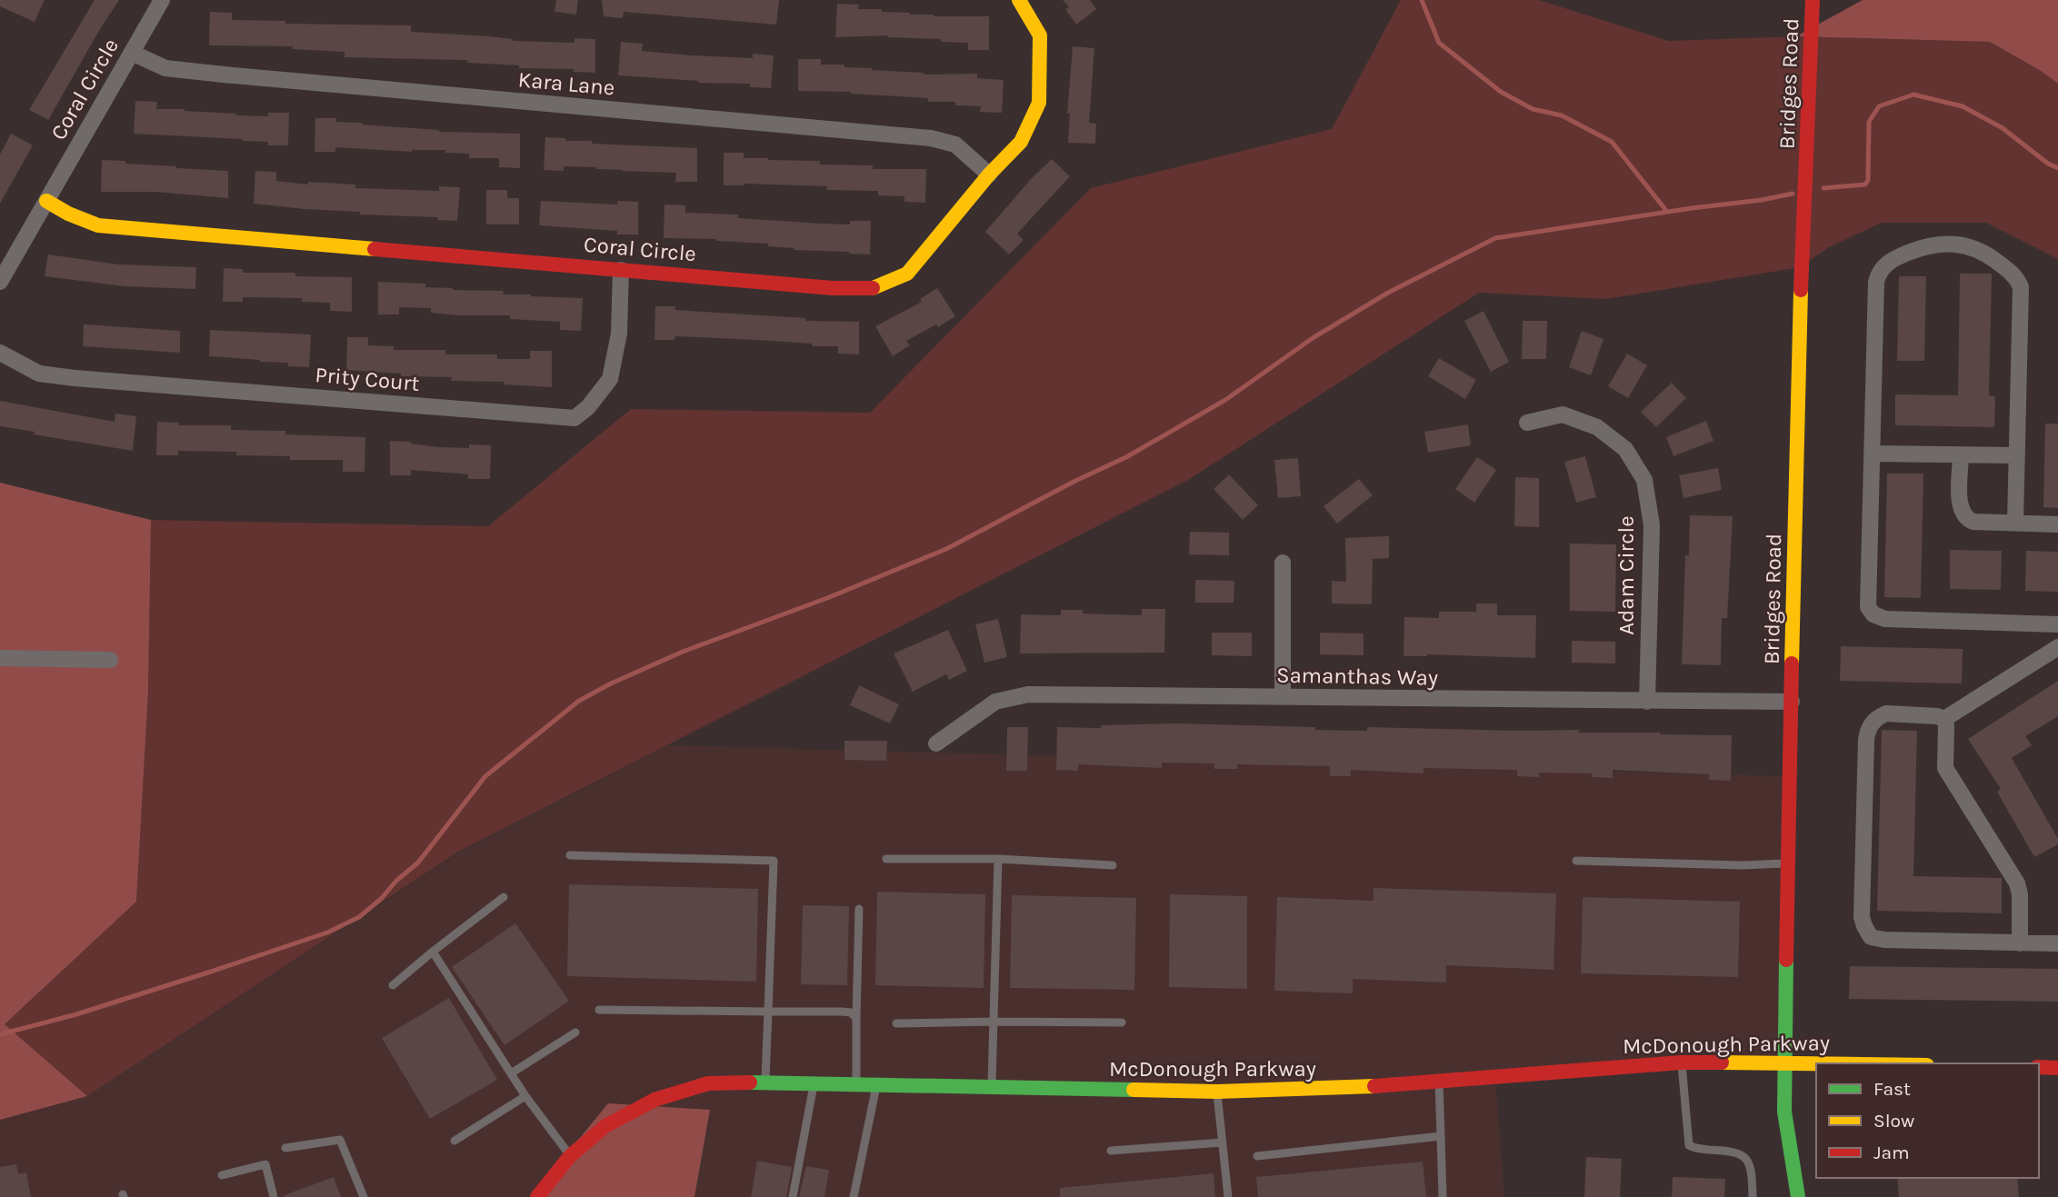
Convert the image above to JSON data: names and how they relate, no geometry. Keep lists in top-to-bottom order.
{
  "streets": {
    "street": [
      "Kara Lane",
      "Bridges Road",
      "Coral Circle",
      "Prity Court",
      "Adam Circle",
      "Samanthas Way",
      "McDonough Parkway"
    ]
  },
  "crossings": [
    ["Kara Lane", "Coral Circle"],
    ["Bridges Road", "Samanthas Way"],
    ["Bridges Road", "McDonough Parkway"],
    ["Coral Circle", "Prity Court"],
    ["Adam Circle", "Samanthas Way"]
  ],
  "legend": ["Fast", "Slow", "Jam"]
}
